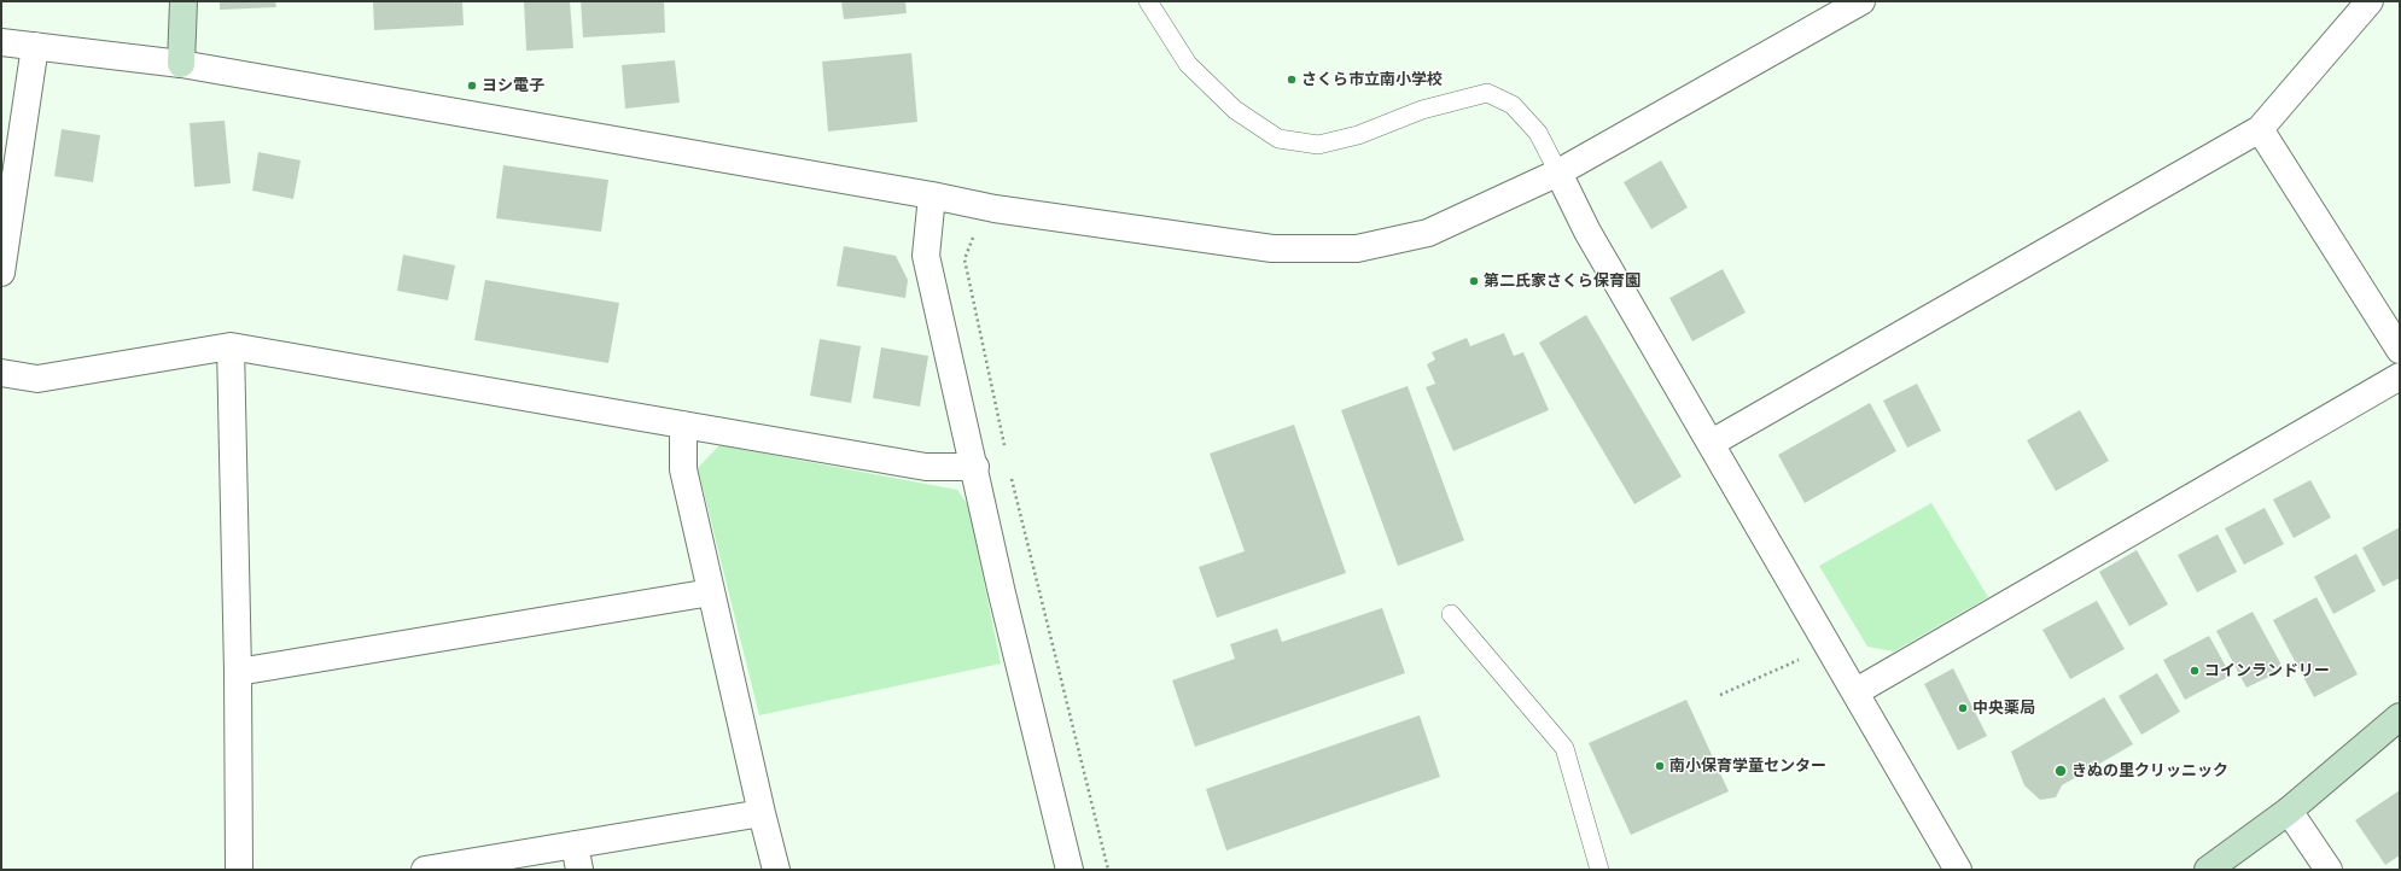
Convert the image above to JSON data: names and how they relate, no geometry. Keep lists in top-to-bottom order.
{
  "places": [
    "さくら市立南小学校",
    "ヨシ電子",
    "第二氏家さくら保育園",
    "コインランドリー",
    "中央薬局",
    "南小保育学童センター",
    "きぬの里クリッニック"
  ]
}
